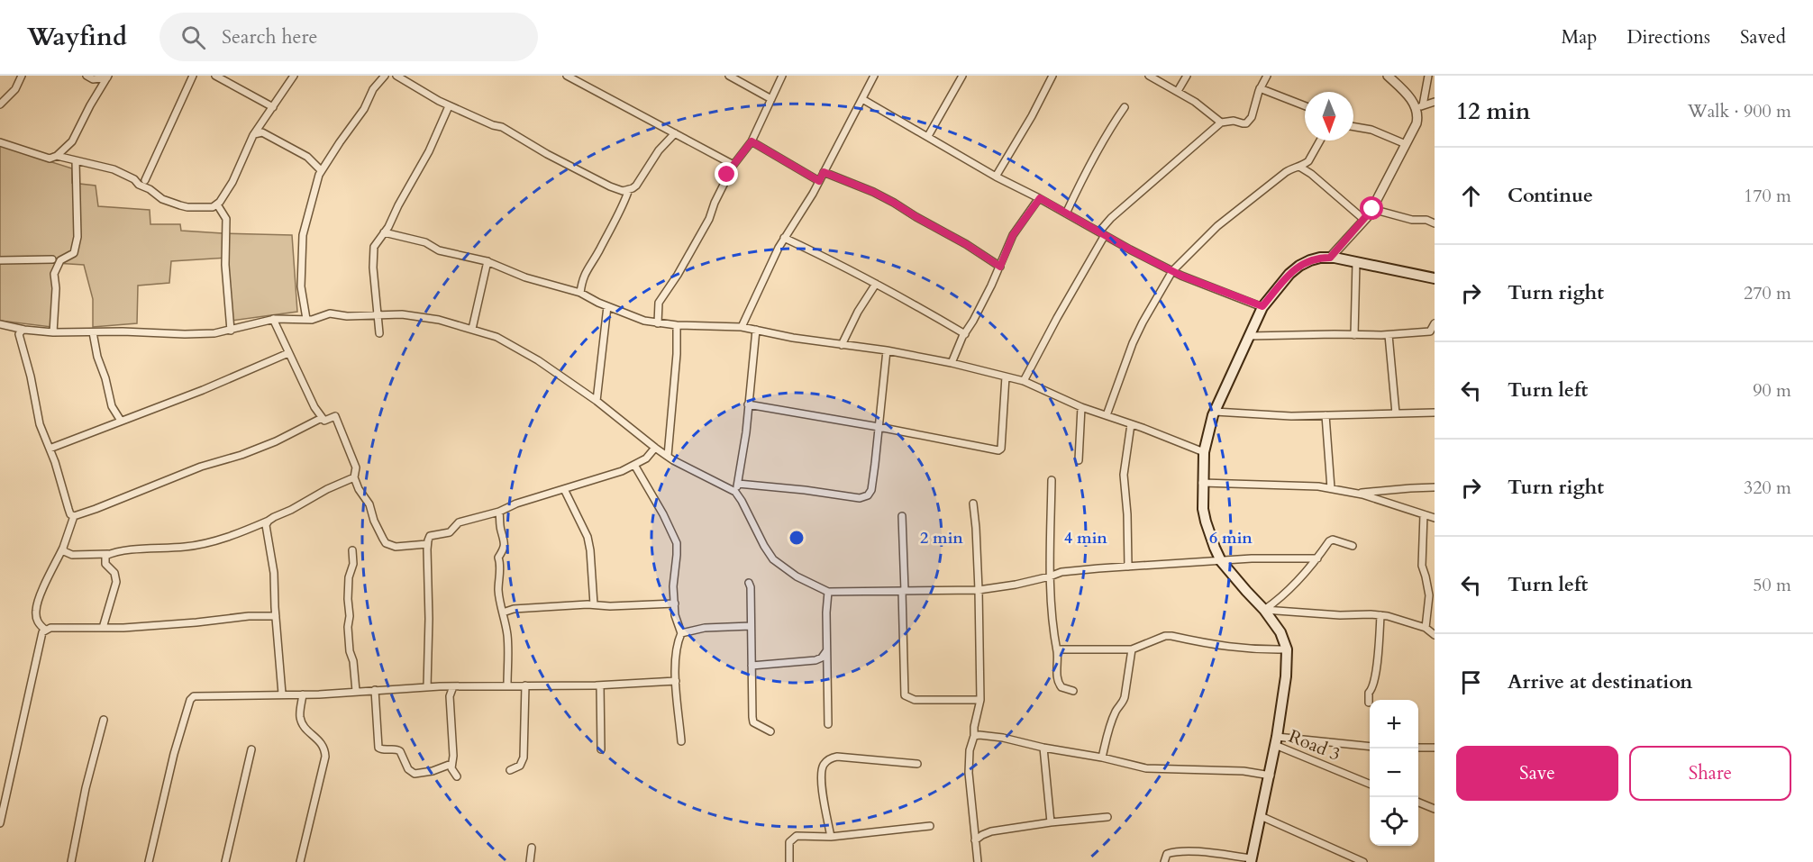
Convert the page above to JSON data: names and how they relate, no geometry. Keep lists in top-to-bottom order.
{
  "streets": {
    "street": ["Road 3"]
  },
  "north": "bottom",
  "page": {
    "header": "Wayfind",
    "search": "Search here",
    "nav": ["Map", "Directions", "Saved"],
    "heading": ["12 min", "Walk · 900 m"],
    "list": [
      ["Continue", "170 m"],
      ["Turn right", "270 m"],
      ["Turn left", "90 m"],
      ["Turn right", "320 m"],
      ["Turn left", "50 m"],
      "Arrive at destination"
    ],
    "map_buttons": ["+", "−"],
    "buttons": ["Save", "Share"]
  },
  "rings": ["2 min", "4 min", "6 min"]
}
